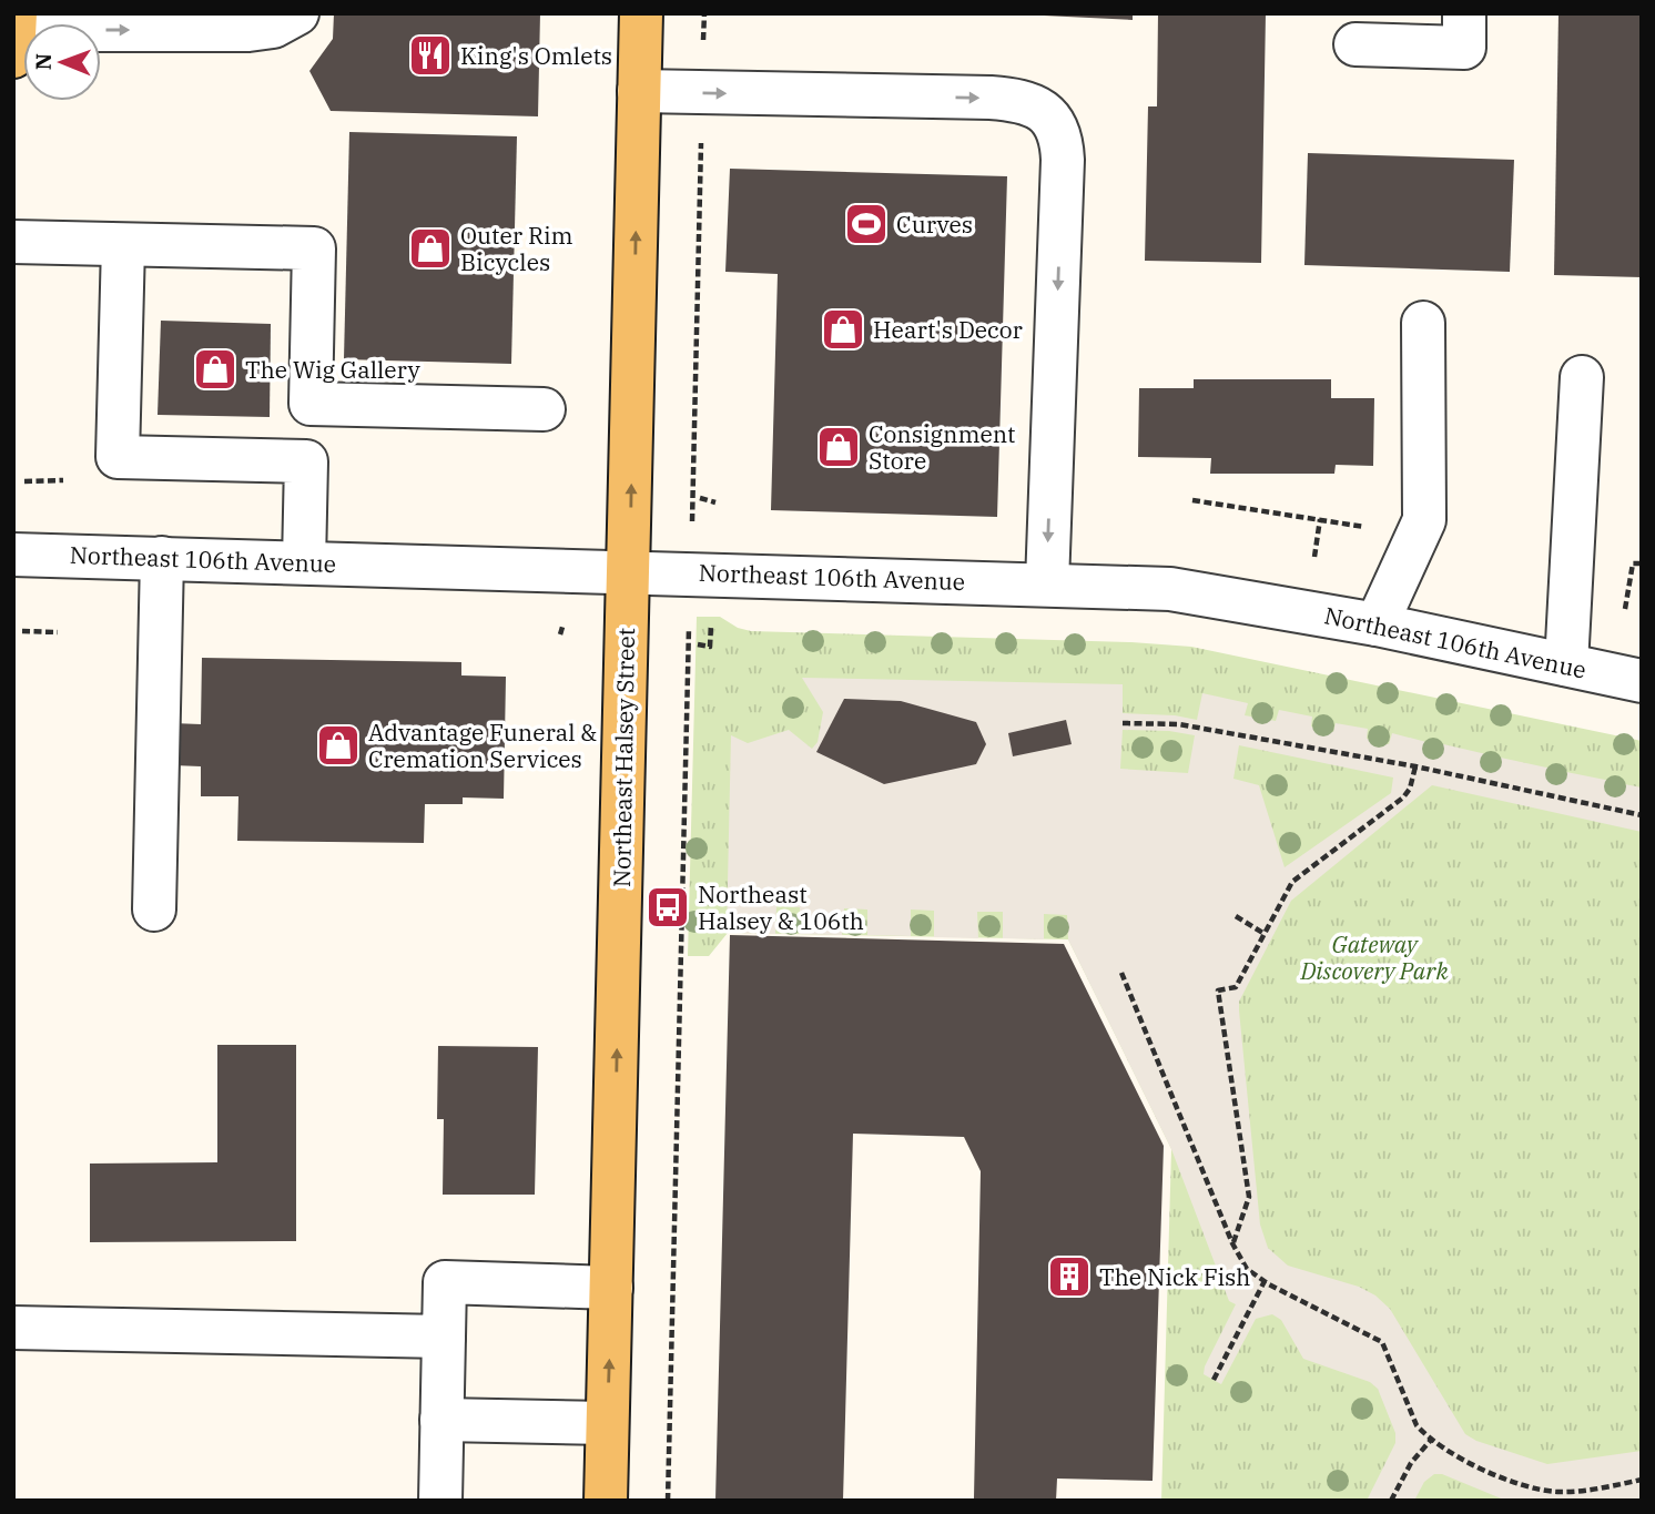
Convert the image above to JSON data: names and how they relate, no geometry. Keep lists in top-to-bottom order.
{
  "streets": {
    "main road": ["Northeast Halsey Street"],
    "street": ["Northeast 106th Avenue"]
  },
  "crossings": [
    ["Northeast 106th Avenue", "Northeast Halsey Street"]
  ],
  "one_way": ["Northeast Halsey Street"],
  "parks": ["Gateway Discovery Park"],
  "places": {
    "restaurant": ["King's Omlets"],
    "sports": ["Curves"],
    "shop": [
      "Outer Rim Bicycles",
      "Heart's Decor",
      "The Wig Gallery",
      "Consignment Store",
      "Advantage Funeral & Cremation Services"
    ],
    "bus stop": ["Northeast Halsey & 106th"],
    "building": ["The Nick Fish"]
  },
  "north": "left"
}
